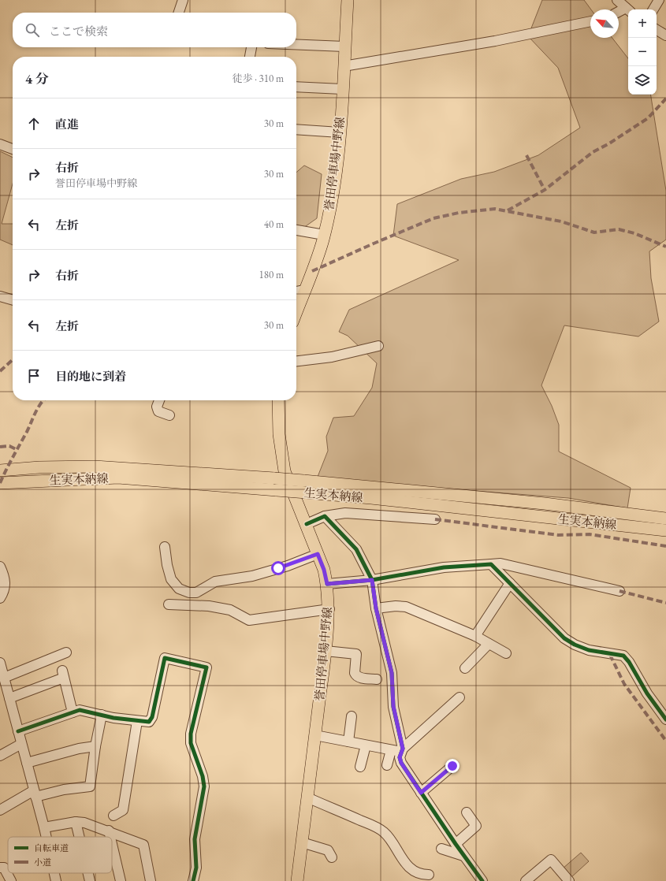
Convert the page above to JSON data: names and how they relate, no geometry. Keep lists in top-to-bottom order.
{
  "streets": {
    "main road": ["誉田停車場中野線", "生実本納線"]
  },
  "legend": ["自転車道", "小道"],
  "north": "top left",
  "page": {
    "map_buttons": ["+", "−"],
    "search": "ここで検索",
    "heading": ["4 分", "徒歩 · 310 m"],
    "list": [
      ["直進", "30 m"],
      ["右折", "誉田停車場中野線", "30 m"],
      ["左折", "40 m"],
      ["右折", "180 m"],
      ["左折", "30 m"],
      "目的地に到着"
    ]
  }
}
